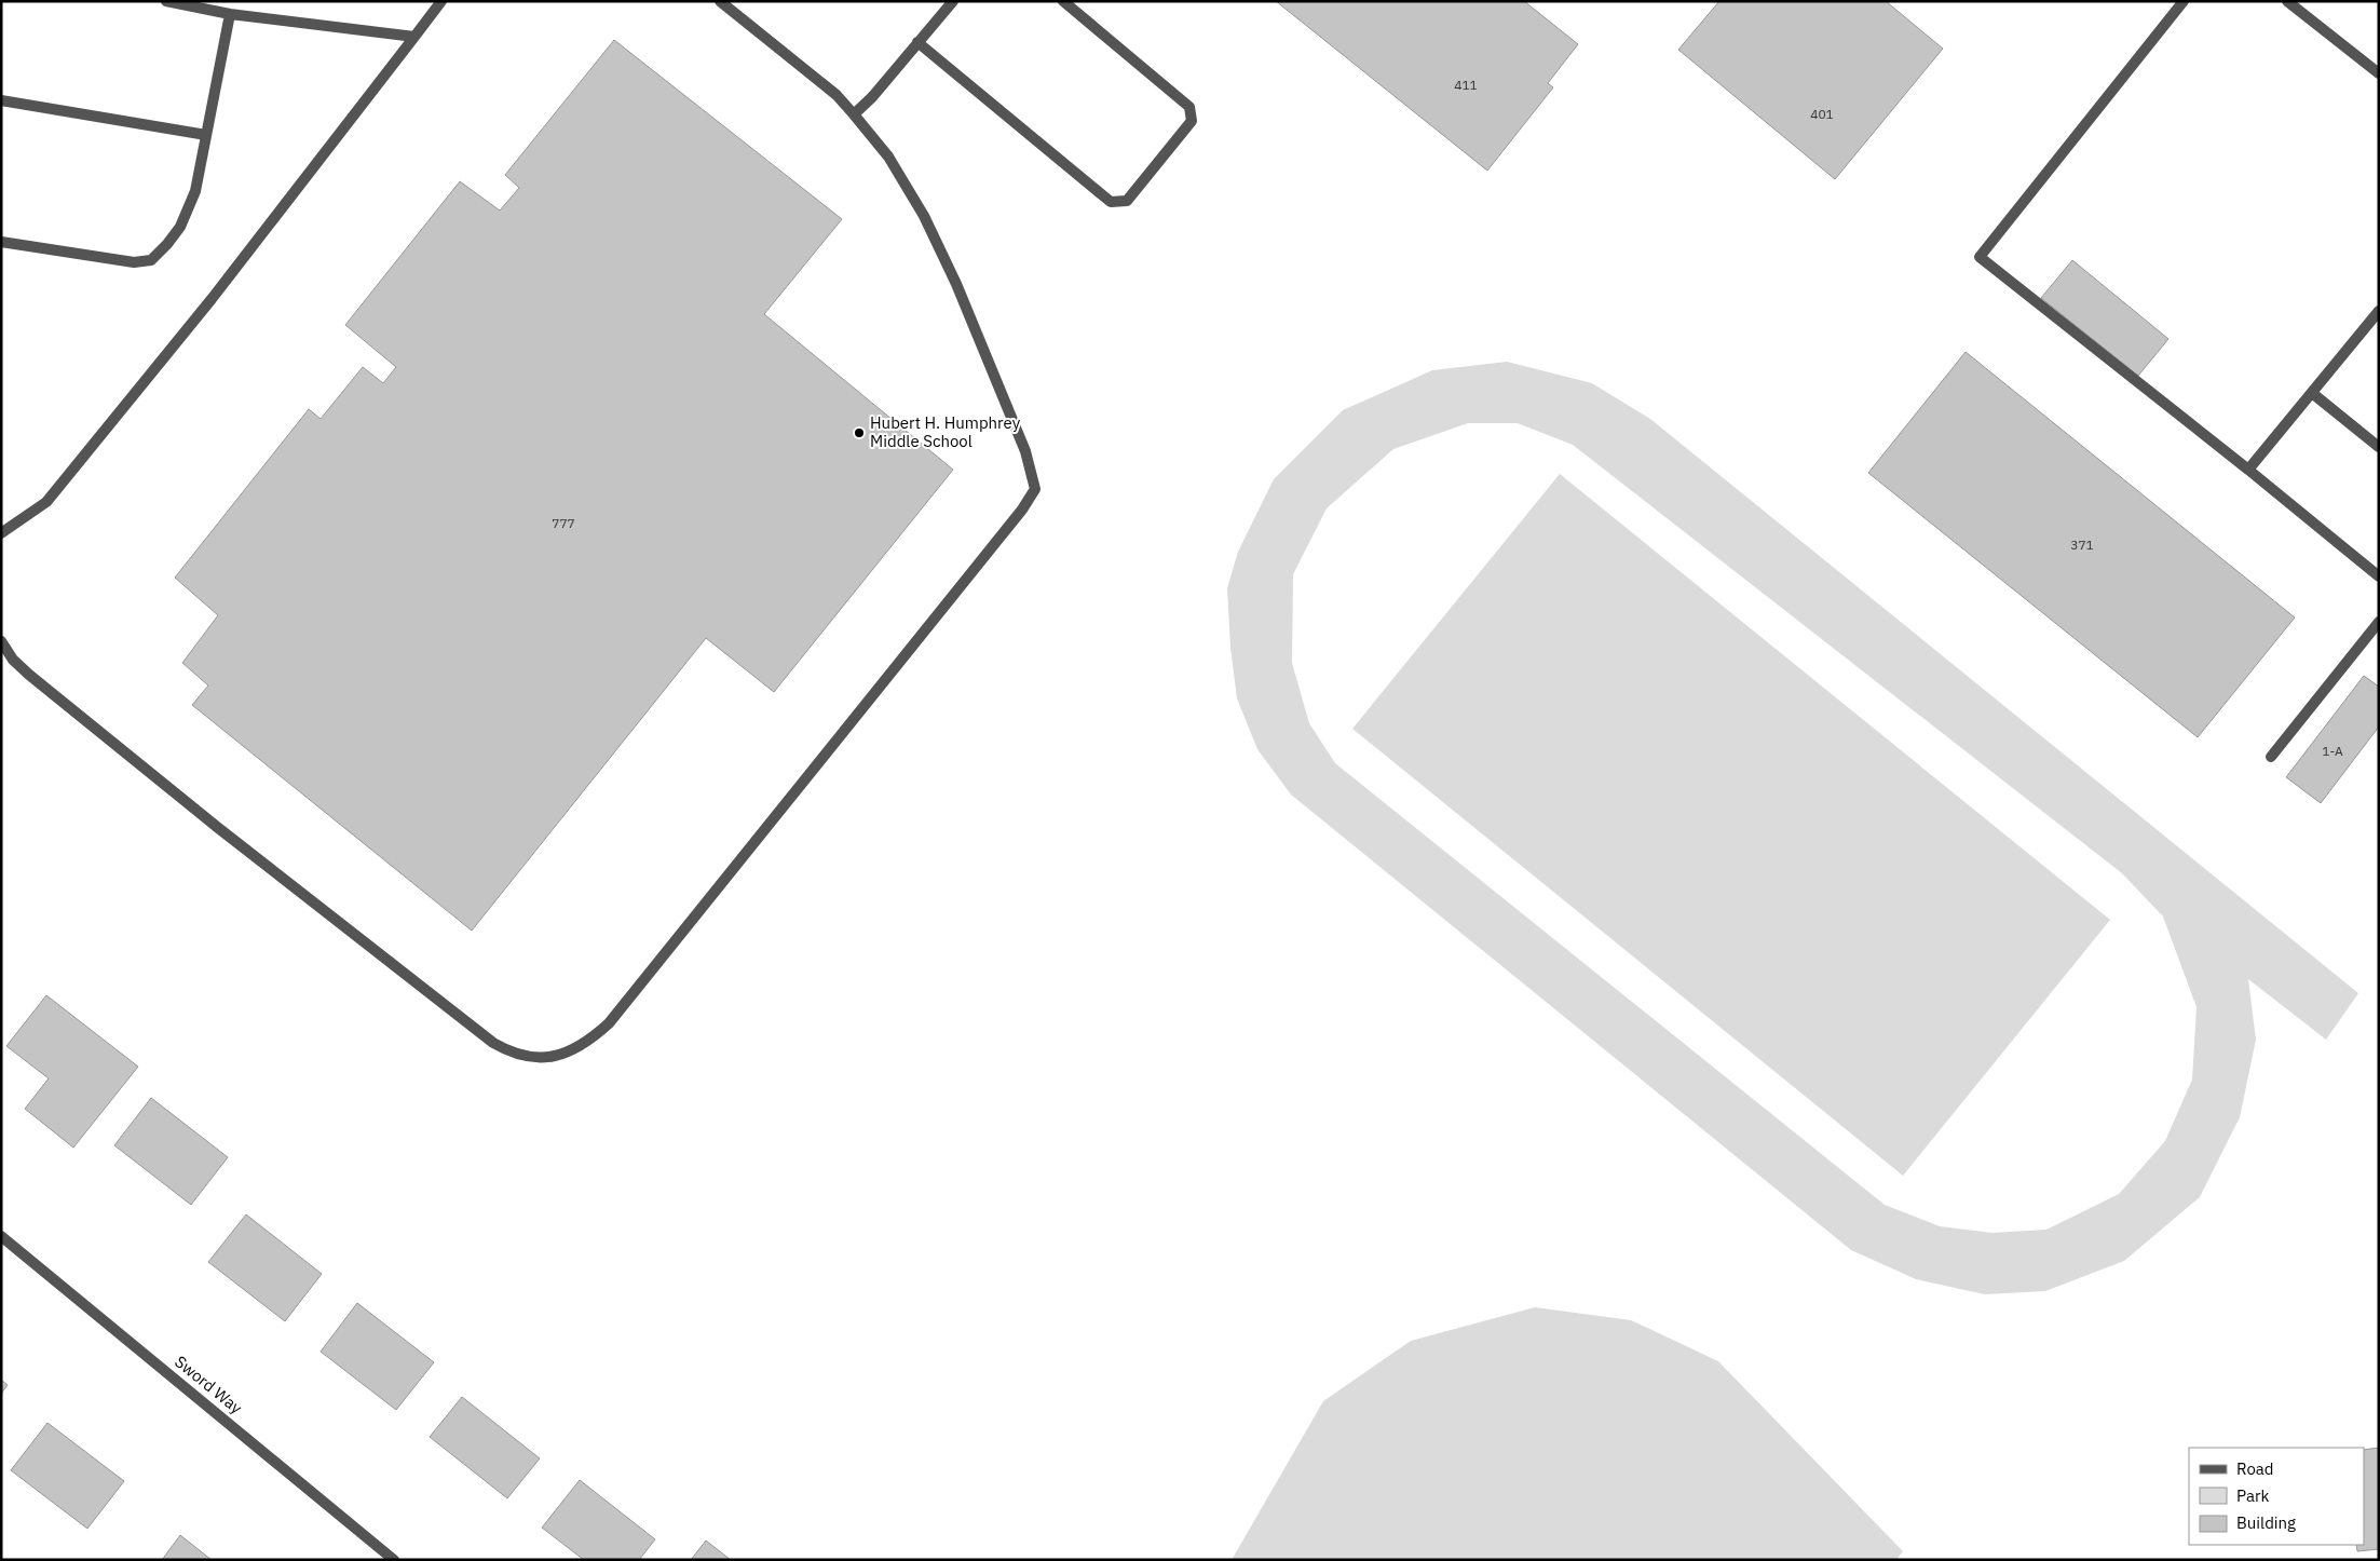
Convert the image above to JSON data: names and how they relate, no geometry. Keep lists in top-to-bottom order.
{
  "streets": {
    "street": ["Sword Way"]
  },
  "places": ["Hubert H. Humphrey Middle School"],
  "house_numbers": [
    "411",
    "401",
    "777",
    "371",
    "1-A"
  ],
  "legend": ["Road", "Park", "Building"]
}
